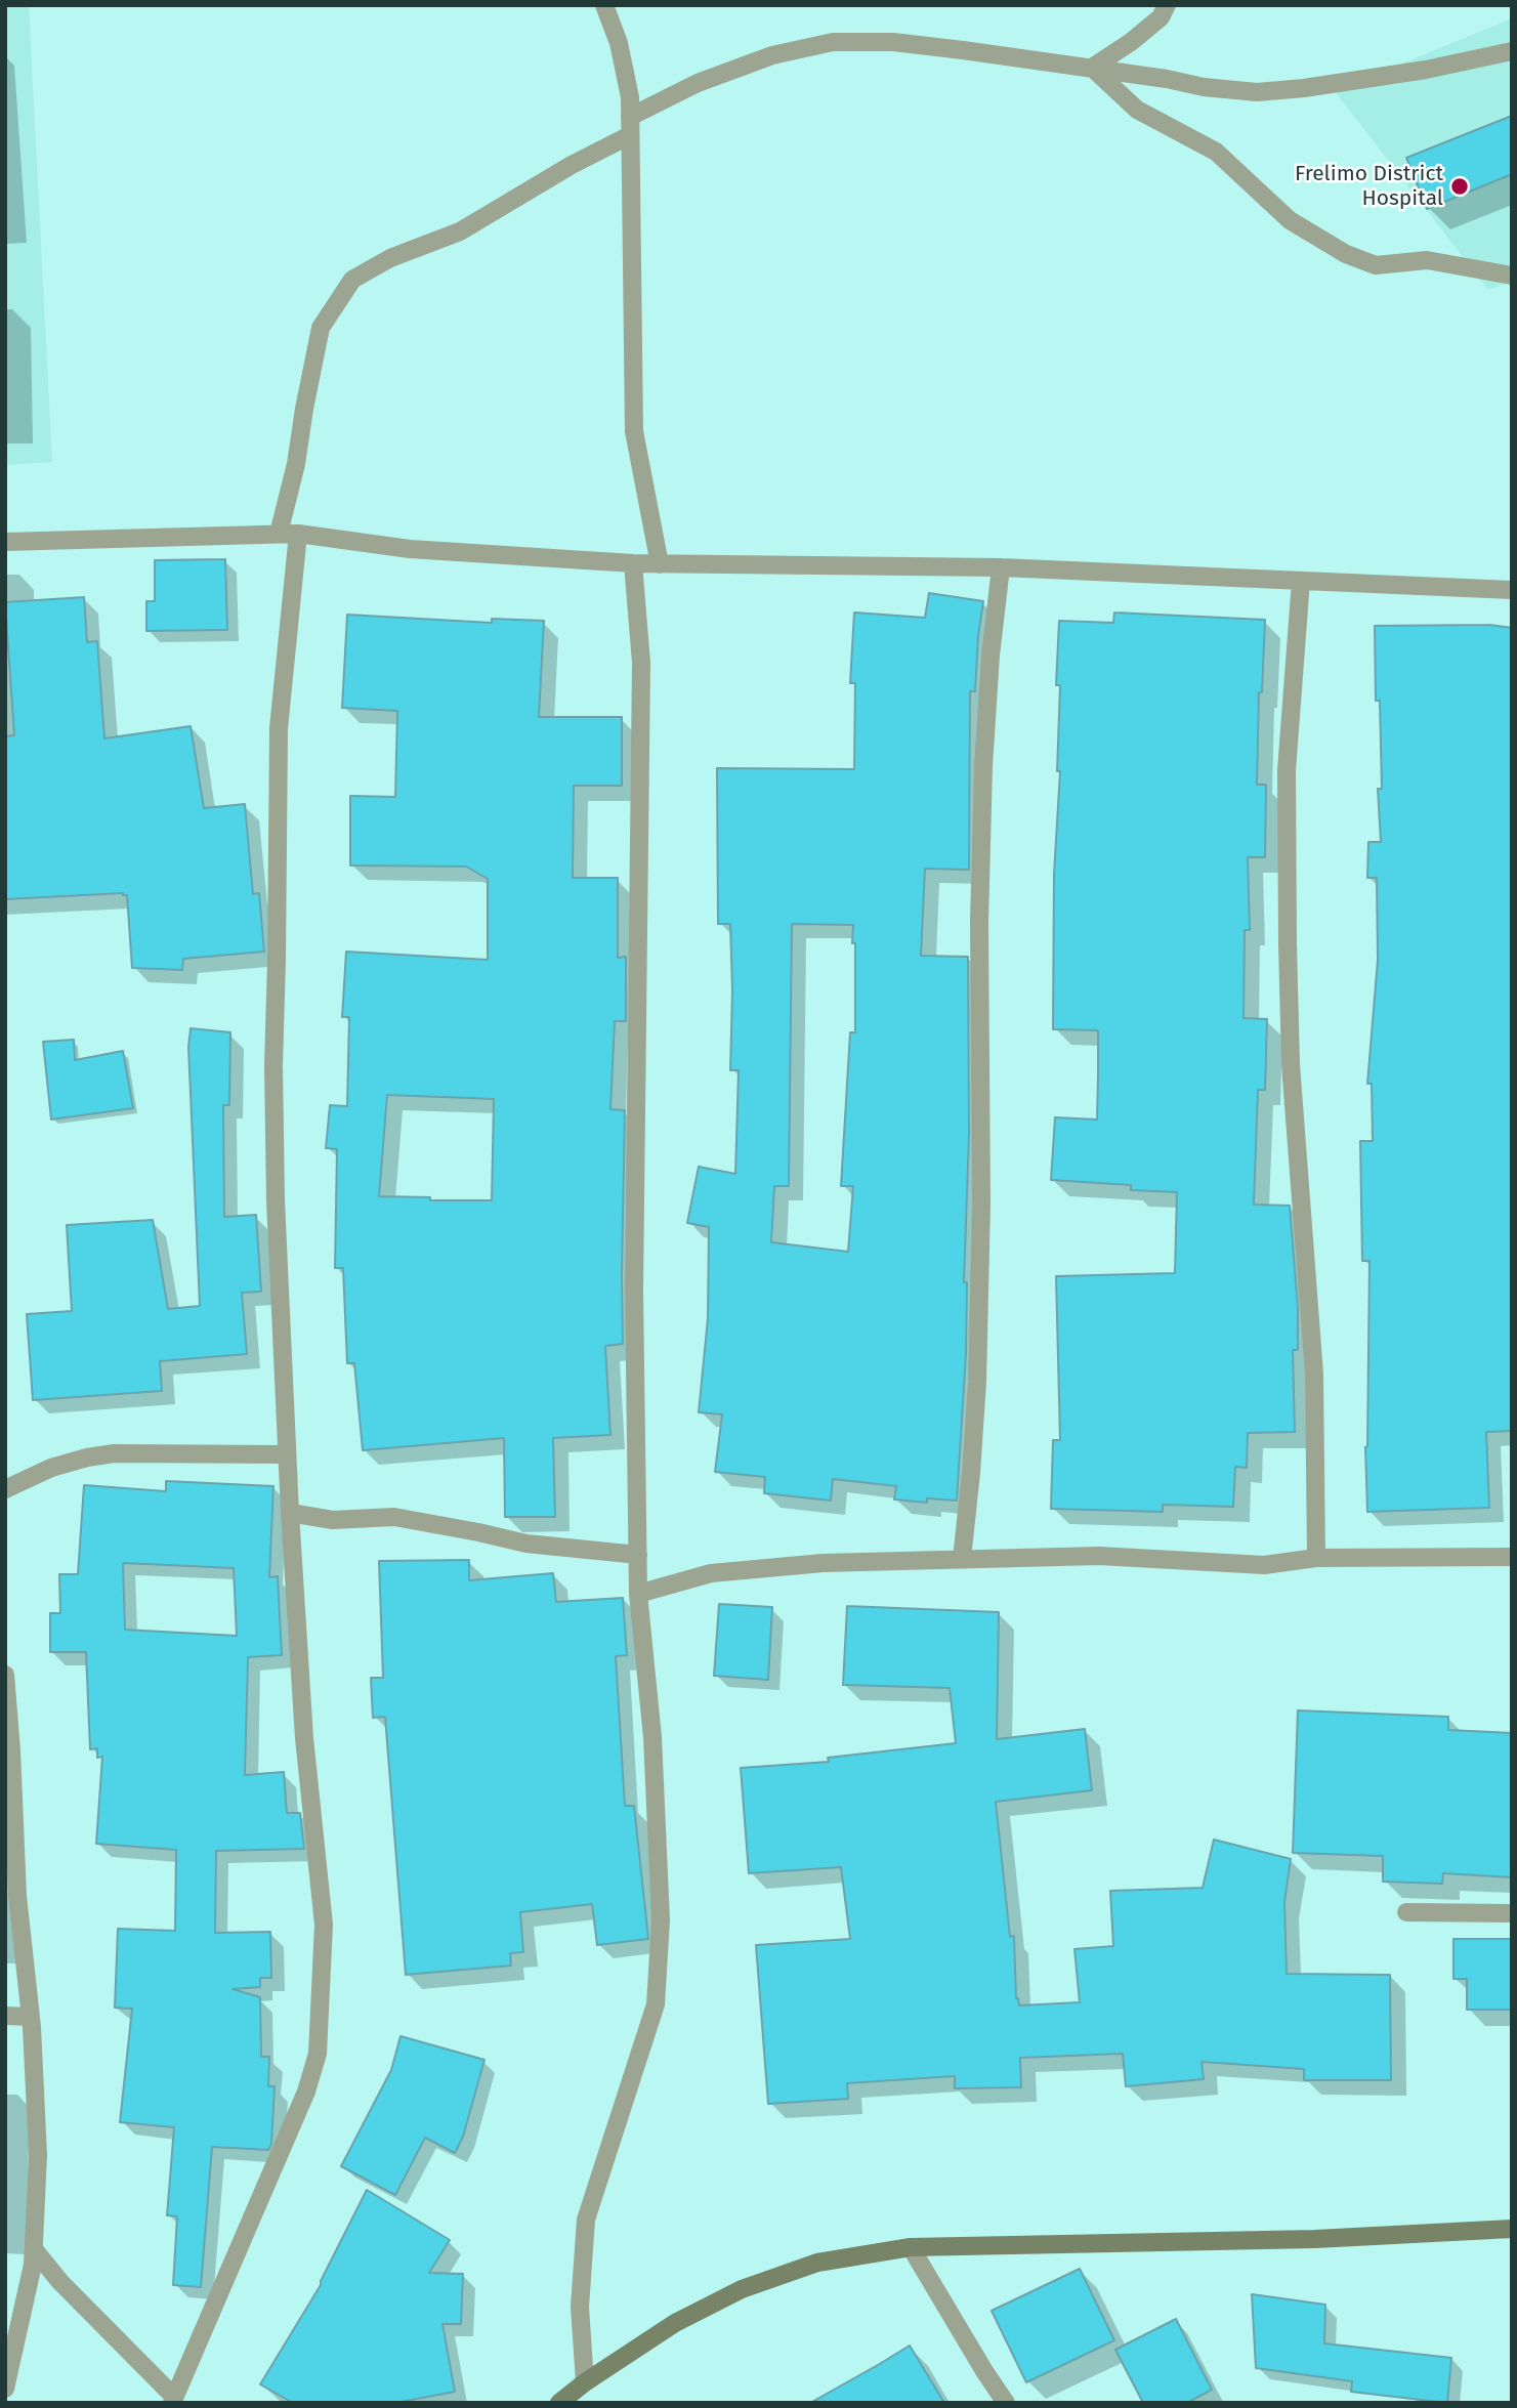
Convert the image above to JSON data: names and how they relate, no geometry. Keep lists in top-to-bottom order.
{
  "places": ["Frelimo District Hospital"]
}
